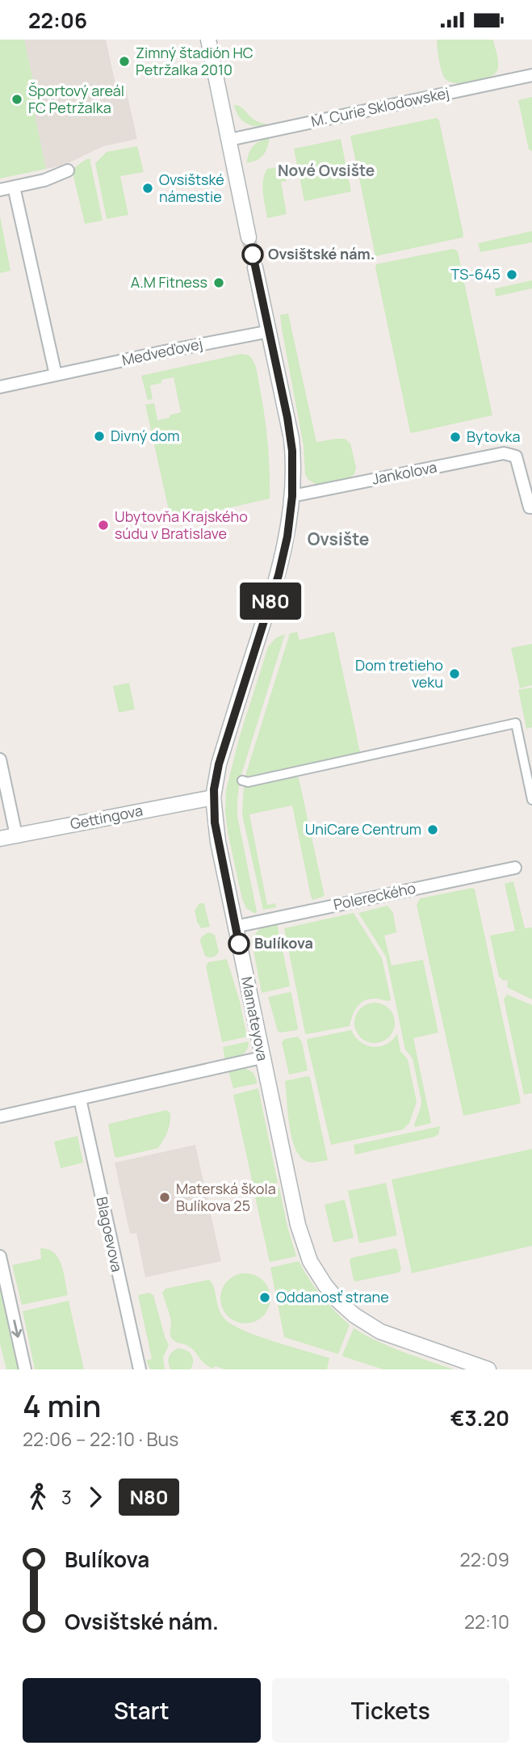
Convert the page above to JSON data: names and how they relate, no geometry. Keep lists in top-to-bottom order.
{
  "streets": {
    "street": [
      "M. Curie Sklodowskej",
      "Medveďovej",
      "Jankolova",
      "Gettingova",
      "Polereckého",
      "Mamateyova",
      "Blagoevova"
    ]
  },
  "crossings": [
    ["Medveďovej", "Mamateyova"],
    ["Jankolova", "Mamateyova"],
    ["Gettingova", "Mamateyova"],
    ["Polereckého", "Mamateyova"]
  ],
  "districts": ["Nové Ovsište", "Ovsište"],
  "places": [
    "Zimný štadión HC Petržalka 2010",
    "Športový areál FC Petržalka",
    "Ovsištské námestie",
    "Ovsištské nám.",
    "TS-645",
    "A.M Fitness",
    "Divný dom",
    "Bytovka",
    "Ubytovňa Krajského súdu v Bratislave",
    "Dom tretieho veku",
    "UniCare Centrum",
    "Bulíkova",
    "Materská škola Bulíkova 25",
    "Oddanosť strane"
  ],
  "lines": ["bus line N80"],
  "page": {
    "status": "22:06",
    "on_map": "N80",
    "heading": ["4 min", "22:06 – 22:10 · Bus", "€3.20"],
    "legs": ["3", "N80"],
    "list": [
      {
        "name": "Bulíkova",
        "value": "22:09"
      },
      {
        "name": "Ovsištské nám.",
        "value": "22:10"
      }
    ],
    "buttons": ["Start", "Tickets"]
  }
}
